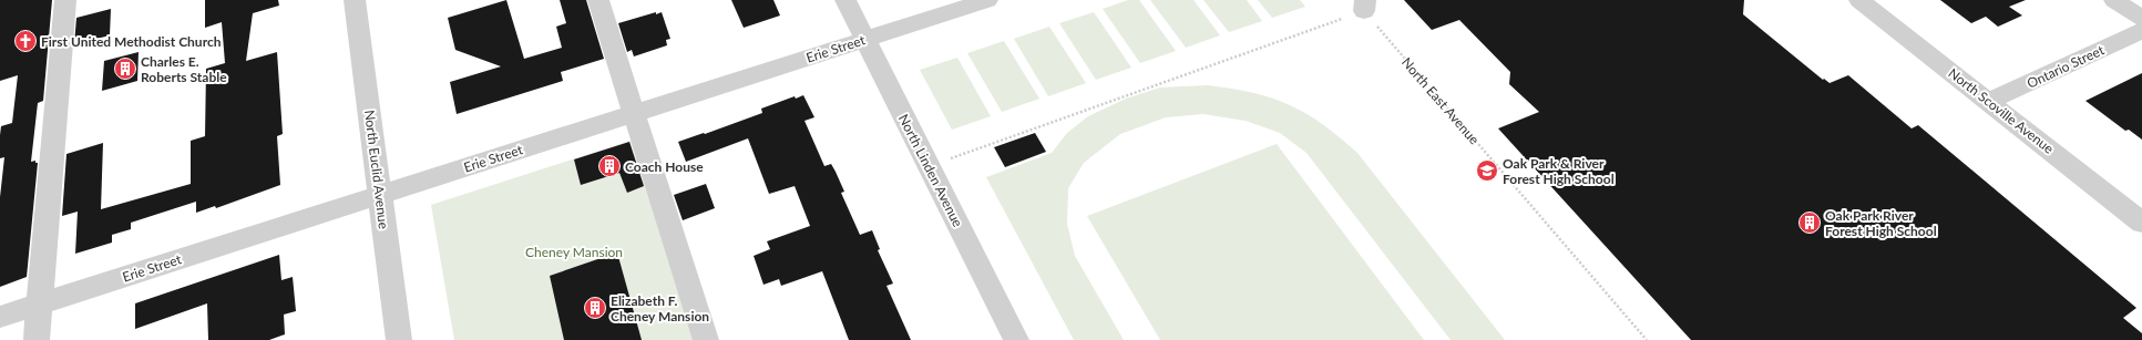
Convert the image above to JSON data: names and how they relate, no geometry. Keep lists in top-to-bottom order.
{
  "streets": {
    "street": [
      "Erie Street",
      "Ontario Street",
      "North Scoville Avenue",
      "North Euclid Avenue",
      "North Linden Avenue"
    ],
    "path": ["North East Avenue"]
  },
  "crossings": [
    ["Erie Street", "North Euclid Avenue"],
    ["Erie Street", "North Linden Avenue"],
    ["Ontario Street", "North Scoville Avenue"]
  ],
  "parks": ["Cheney Mansion"],
  "places": {
    "church": ["First United Methodist Church"],
    "building": [
      "Charles E. Roberts Stable",
      "Coach House",
      "Oak Park River Forest High School",
      "Elizabeth F. Cheney Mansion"
    ],
    "school or university": ["Oak Park & River Forest High School"]
  }
}
